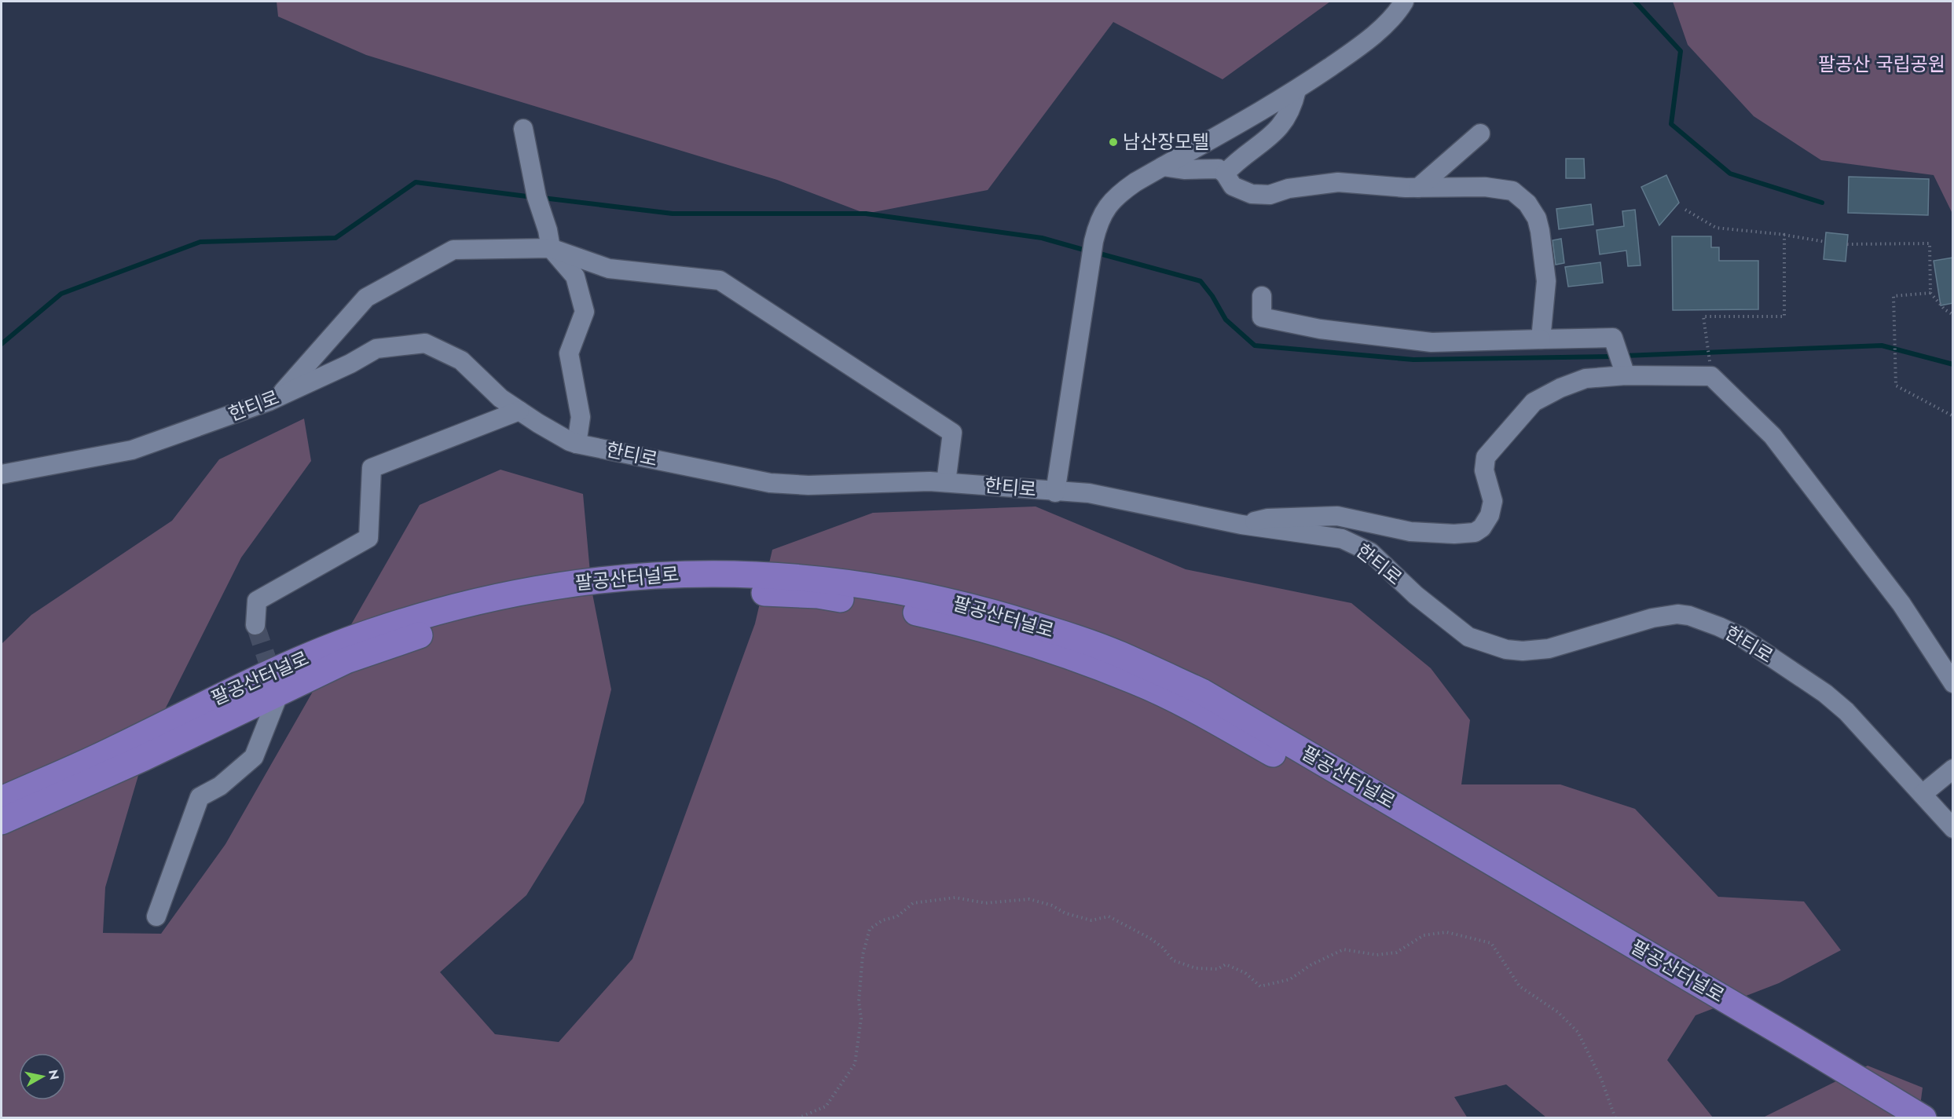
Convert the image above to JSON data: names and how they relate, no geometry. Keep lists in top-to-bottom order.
{
  "streets": {
    "highway": ["팔공산터널로"],
    "street": ["한티로"]
  },
  "parks": ["팔공산 국립공원"],
  "places": ["남산장모텔"],
  "north": "right"
}
